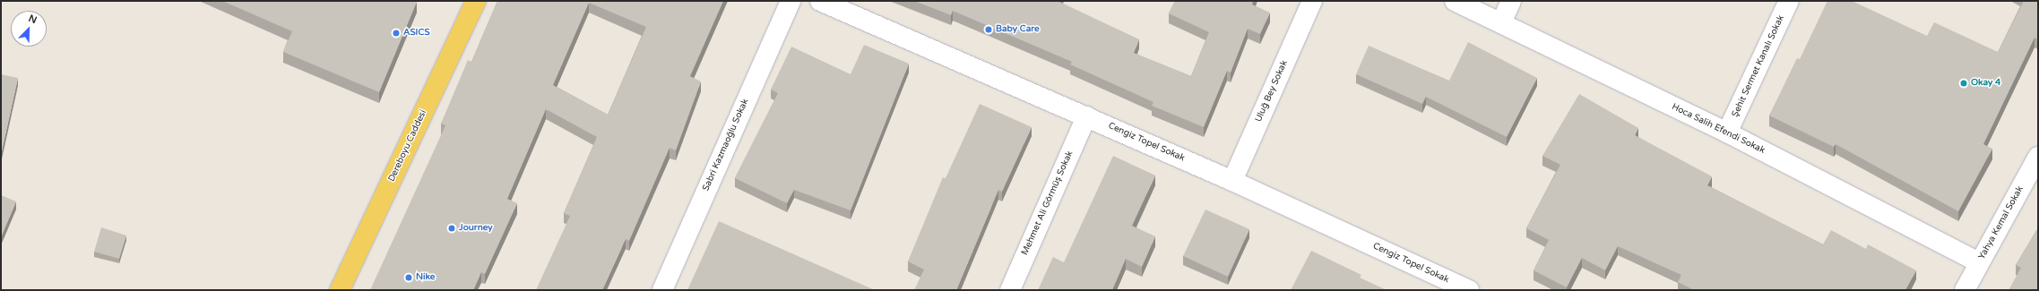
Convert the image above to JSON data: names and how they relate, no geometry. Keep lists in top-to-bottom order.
{
  "streets": {
    "main road": ["Dereboyu Caddesi"],
    "street": [
      "Şehit Sermet Kanalı Sokak",
      "Uluğ Bey Sokak",
      "Hoca Salih Efendi Sokak",
      "Cengiz Topel Sokak",
      "Sabri Kazmaoğlu Sokak",
      "Mehmet Ali Görmüş Sokak",
      "Yahya Kemal Sokak"
    ]
  },
  "crossings": [
    ["Şehit Sermet Kanalı Sokak", "Hoca Salih Efendi Sokak"],
    ["Uluğ Bey Sokak", "Cengiz Topel Sokak"],
    ["Hoca Salih Efendi Sokak", "Yahya Kemal Sokak"],
    ["Cengiz Topel Sokak", "Mehmet Ali Görmüş Sokak"]
  ],
  "places": [
    "Baby Care",
    "ASICS",
    "Okay 4",
    "Journey",
    "Nike"
  ],
  "north": "top right"
}
